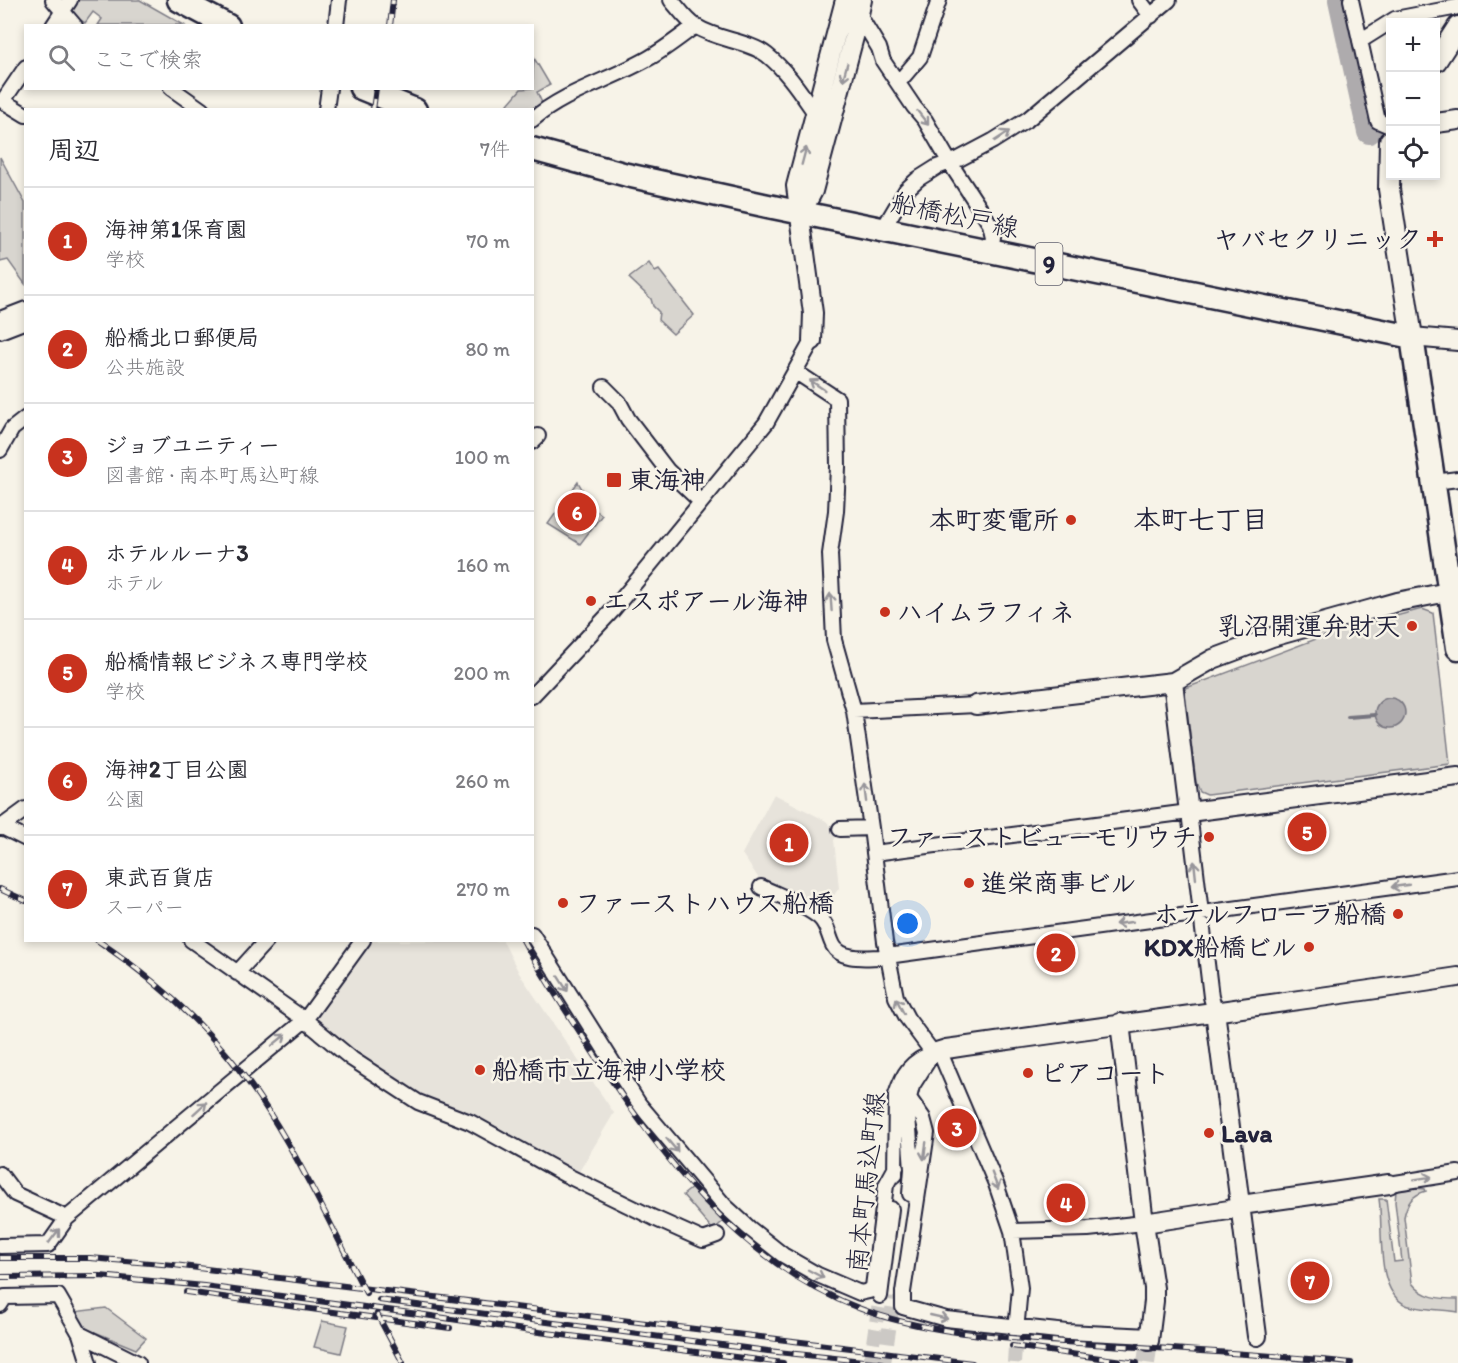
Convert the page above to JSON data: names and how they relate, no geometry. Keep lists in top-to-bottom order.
{
  "streets": {
    "main road": ["船橋松戸線", "9"],
    "street": ["南本町馬込町線"]
  },
  "districts": ["本町七丁目"],
  "places": {
    "health": ["ヤバセクリニック"],
    "transit": ["東海神"],
    "other": [
      "本町変電所",
      "エスポアール海神",
      "ハイムラフィネ",
      "乳沼開運弁財天",
      "ファーストビューモリウチ",
      "進栄商事ビル",
      "ファーストハウス船橋",
      "ホテルフローラ船橋",
      "KDX船橋ビル",
      "船橋市立海神小学校",
      "ピアコート",
      "Lava"
    ]
  },
  "page": {
    "map_buttons": ["+", "−"],
    "search": "ここで検索",
    "heading": ["周辺", "7件"],
    "list": [
      {
        "mark": "1",
        "name": "海神第1保育園",
        "note": "学校",
        "value": "70 m"
      },
      {
        "mark": "2",
        "name": "船橋北口郵便局",
        "note": "公共施設",
        "value": "80 m"
      },
      {
        "mark": "3",
        "name": "ジョブユニティー",
        "note": "図書館 · 南本町馬込町線",
        "value": "100 m"
      },
      {
        "mark": "4",
        "name": "ホテルルーナ3",
        "note": "ホテル",
        "value": "160 m"
      },
      {
        "mark": "5",
        "name": "船橋情報ビジネス専門学校",
        "note": "学校",
        "value": "200 m"
      },
      {
        "mark": "6",
        "name": "海神2丁目公園",
        "note": "公園",
        "value": "260 m"
      },
      {
        "mark": "7",
        "name": "東武百貨店",
        "note": "スーパー",
        "value": "270 m"
      }
    ],
    "pins": [
      "6",
      "5",
      "1",
      "2",
      "3",
      "4",
      "7"
    ]
  }
}
